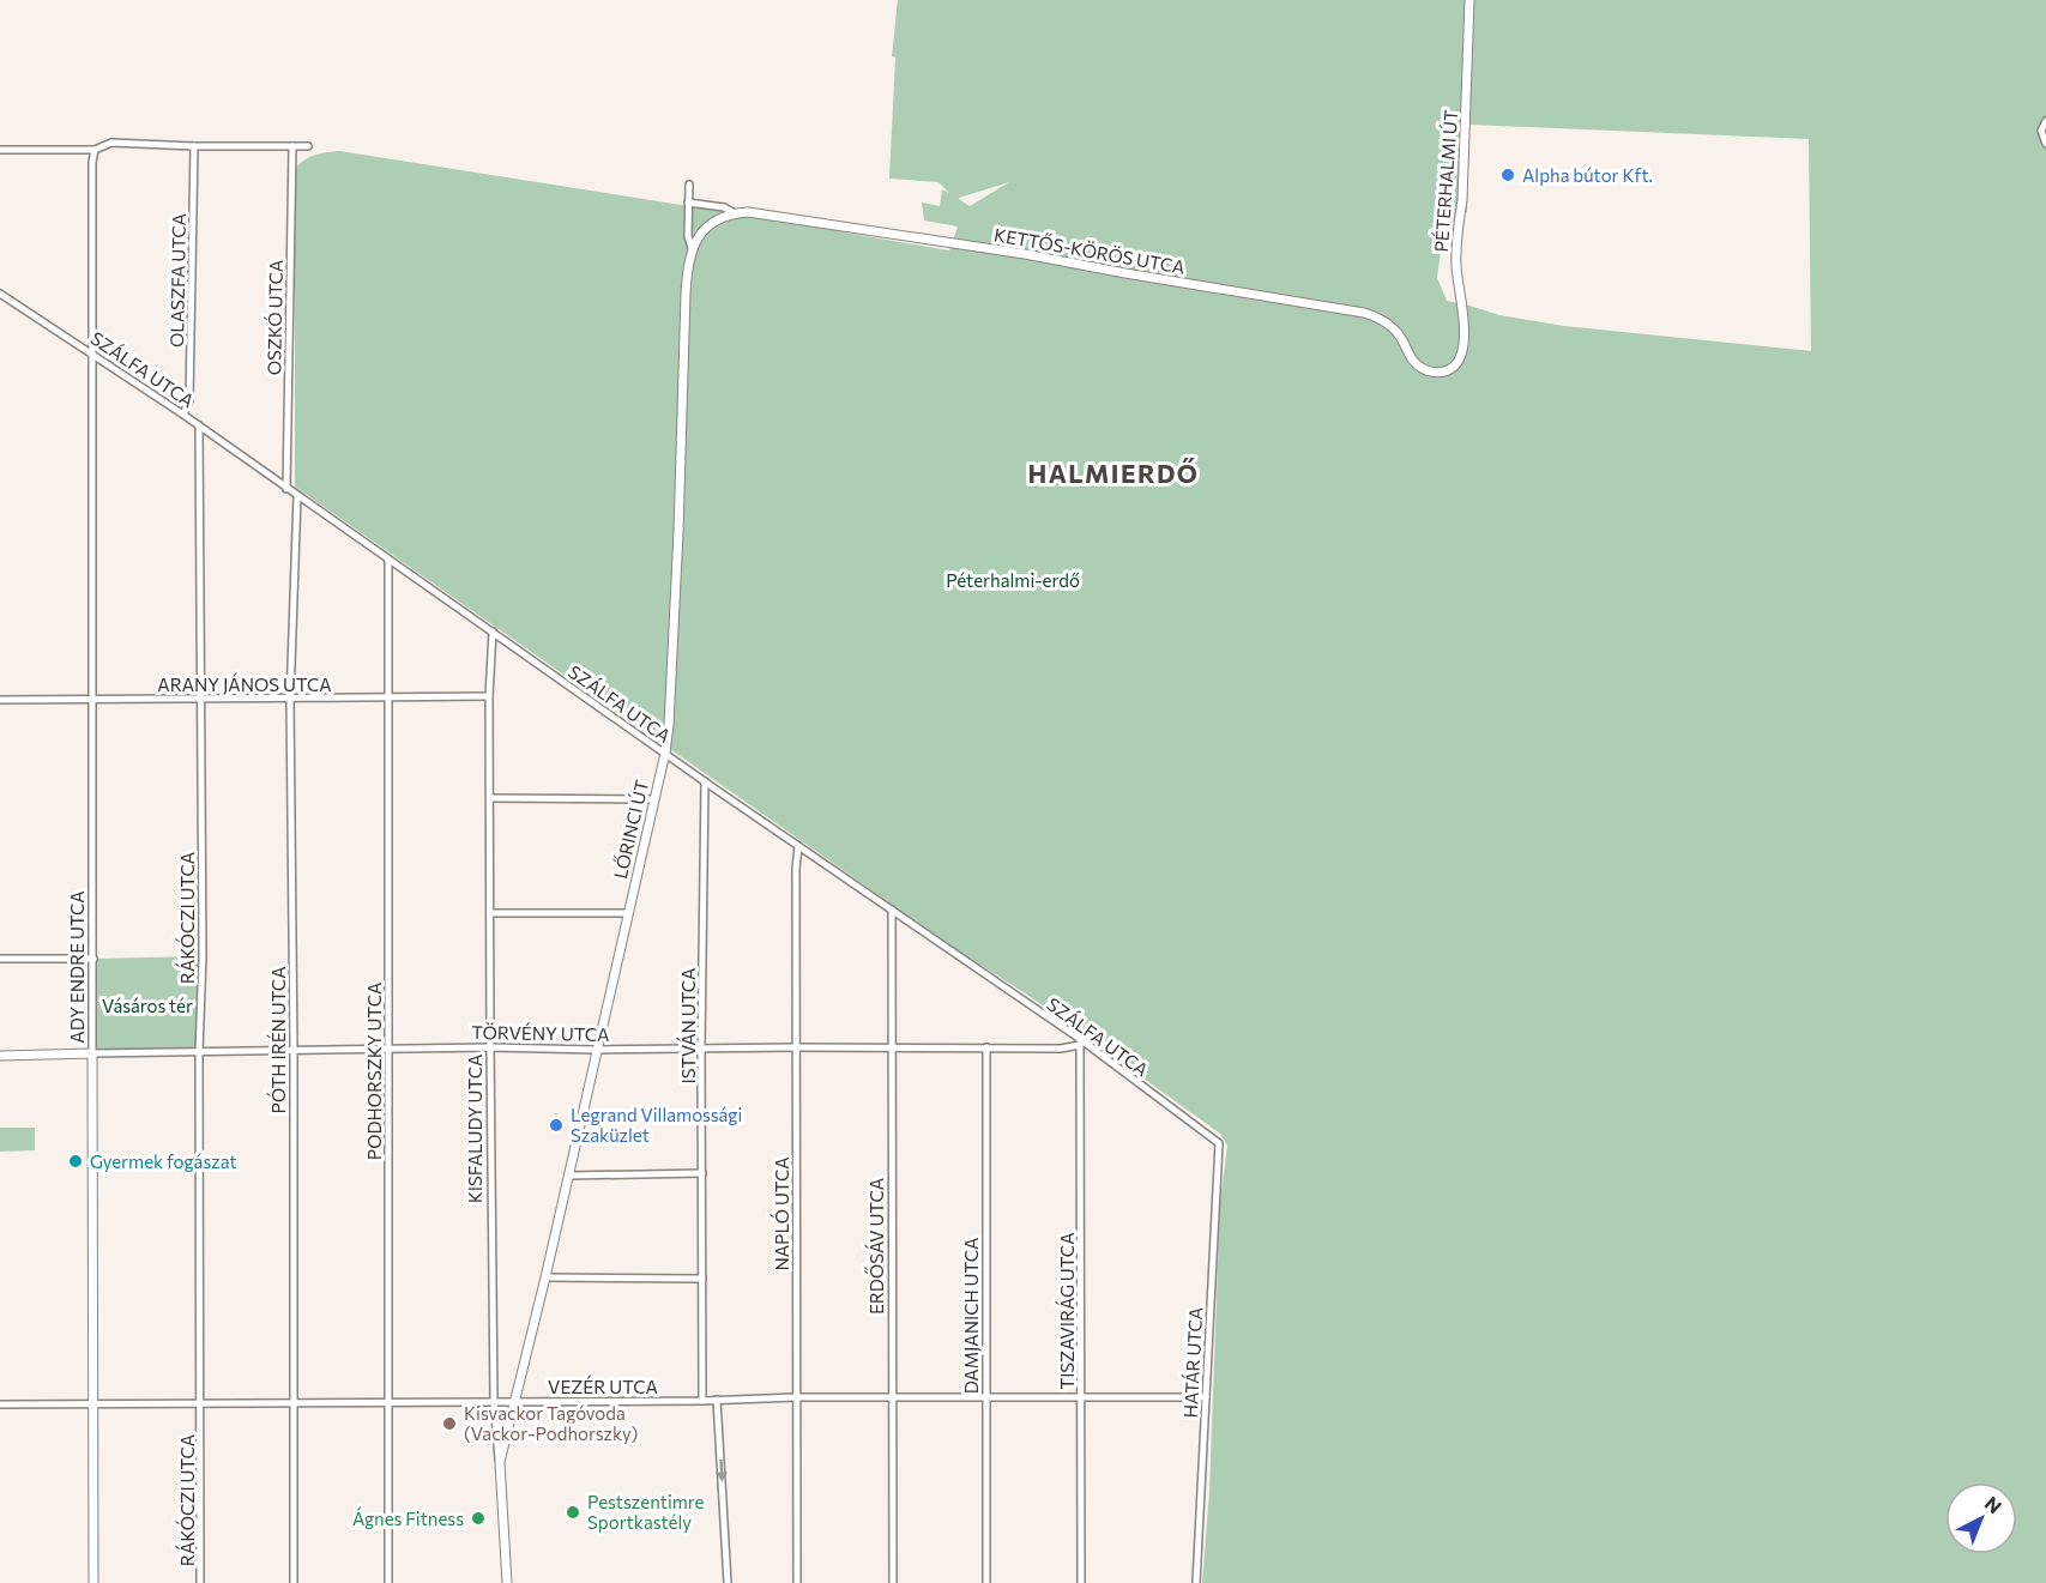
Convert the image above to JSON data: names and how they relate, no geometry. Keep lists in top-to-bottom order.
{
  "streets": {
    "street": [
      "PÉTERHALMI ÚT",
      "KETTŐS-KÖRÖS UTCA",
      "OLASZFA UTCA",
      "OSZKÓ UTCA",
      "SZÁLFA UTCA",
      "ARANY JÁNOS UTCA",
      "LŐRINCI ÚT",
      "RÁKÓCZI UTCA",
      "ADY ENDRE UTCA",
      "ISTVÁN UTCA",
      "TÖRVÉNY UTCA",
      "PÓTH IRÉN UTCA",
      "PODHORSZKY UTCA",
      "KISFALUDY UTCA",
      "NAPLÓ UTCA",
      "ERDŐSÁV UTCA",
      "TISZAVIRÁG UTCA",
      "DAMJANICH UTCA",
      "HATÁR UTCA",
      "VEZÉR UTCA"
    ]
  },
  "crossings": [
    ["PÉTERHALMI ÚT", "KETTŐS-KÖRÖS UTCA"],
    ["OLASZFA UTCA", "SZÁLFA UTCA"],
    ["OSZKÓ UTCA", "SZÁLFA UTCA"],
    ["SZÁLFA UTCA", "LŐRINCI ÚT"],
    ["SZÁLFA UTCA", "RÁKÓCZI UTCA"],
    ["SZÁLFA UTCA", "ADY ENDRE UTCA"],
    ["SZÁLFA UTCA", "ISTVÁN UTCA"],
    ["SZÁLFA UTCA", "TÖRVÉNY UTCA"],
    ["SZÁLFA UTCA", "PÓTH IRÉN UTCA"],
    ["SZÁLFA UTCA", "PODHORSZKY UTCA"],
    ["SZÁLFA UTCA", "KISFALUDY UTCA"],
    ["SZÁLFA UTCA", "NAPLÓ UTCA"],
    ["SZÁLFA UTCA", "ERDŐSÁV UTCA"],
    ["SZÁLFA UTCA", "TISZAVIRÁG UTCA"],
    ["SZÁLFA UTCA", "HATÁR UTCA"],
    ["ARANY JÁNOS UTCA", "RÁKÓCZI UTCA"],
    ["ARANY JÁNOS UTCA", "ADY ENDRE UTCA"],
    ["ARANY JÁNOS UTCA", "PÓTH IRÉN UTCA"],
    ["ARANY JÁNOS UTCA", "PODHORSZKY UTCA"],
    ["ARANY JÁNOS UTCA", "KISFALUDY UTCA"],
    ["LŐRINCI ÚT", "TÖRVÉNY UTCA"],
    ["LŐRINCI ÚT", "KISFALUDY UTCA"],
    ["LŐRINCI ÚT", "VEZÉR UTCA"],
    ["RÁKÓCZI UTCA", "TÖRVÉNY UTCA"],
    ["RÁKÓCZI UTCA", "VEZÉR UTCA"],
    ["ADY ENDRE UTCA", "TÖRVÉNY UTCA"],
    ["ADY ENDRE UTCA", "VEZÉR UTCA"],
    ["ISTVÁN UTCA", "TÖRVÉNY UTCA"],
    ["ISTVÁN UTCA", "VEZÉR UTCA"],
    ["TÖRVÉNY UTCA", "PÓTH IRÉN UTCA"],
    ["TÖRVÉNY UTCA", "PODHORSZKY UTCA"],
    ["TÖRVÉNY UTCA", "KISFALUDY UTCA"],
    ["TÖRVÉNY UTCA", "NAPLÓ UTCA"],
    ["TÖRVÉNY UTCA", "ERDŐSÁV UTCA"],
    ["TÖRVÉNY UTCA", "TISZAVIRÁG UTCA"],
    ["TÖRVÉNY UTCA", "DAMJANICH UTCA"],
    ["PÓTH IRÉN UTCA", "VEZÉR UTCA"],
    ["PODHORSZKY UTCA", "VEZÉR UTCA"],
    ["KISFALUDY UTCA", "VEZÉR UTCA"],
    ["NAPLÓ UTCA", "VEZÉR UTCA"],
    ["ERDŐSÁV UTCA", "VEZÉR UTCA"],
    ["TISZAVIRÁG UTCA", "VEZÉR UTCA"],
    ["DAMJANICH UTCA", "VEZÉR UTCA"],
    ["HATÁR UTCA", "VEZÉR UTCA"]
  ],
  "districts": ["HALMIERDŐ"],
  "parks": ["Péterhalmi-erdő", "Vásáros tér"],
  "places": [
    "Alpha bútor Kft.",
    "Legrand Villamossági Szaküzlet",
    "Gyermek fogászat",
    "Kisvackor Tagóvoda (Vackor-Podhorszky)",
    "Pestszentimre Sportkastély",
    "Ágnes Fitness"
  ],
  "north": "top right"
}
